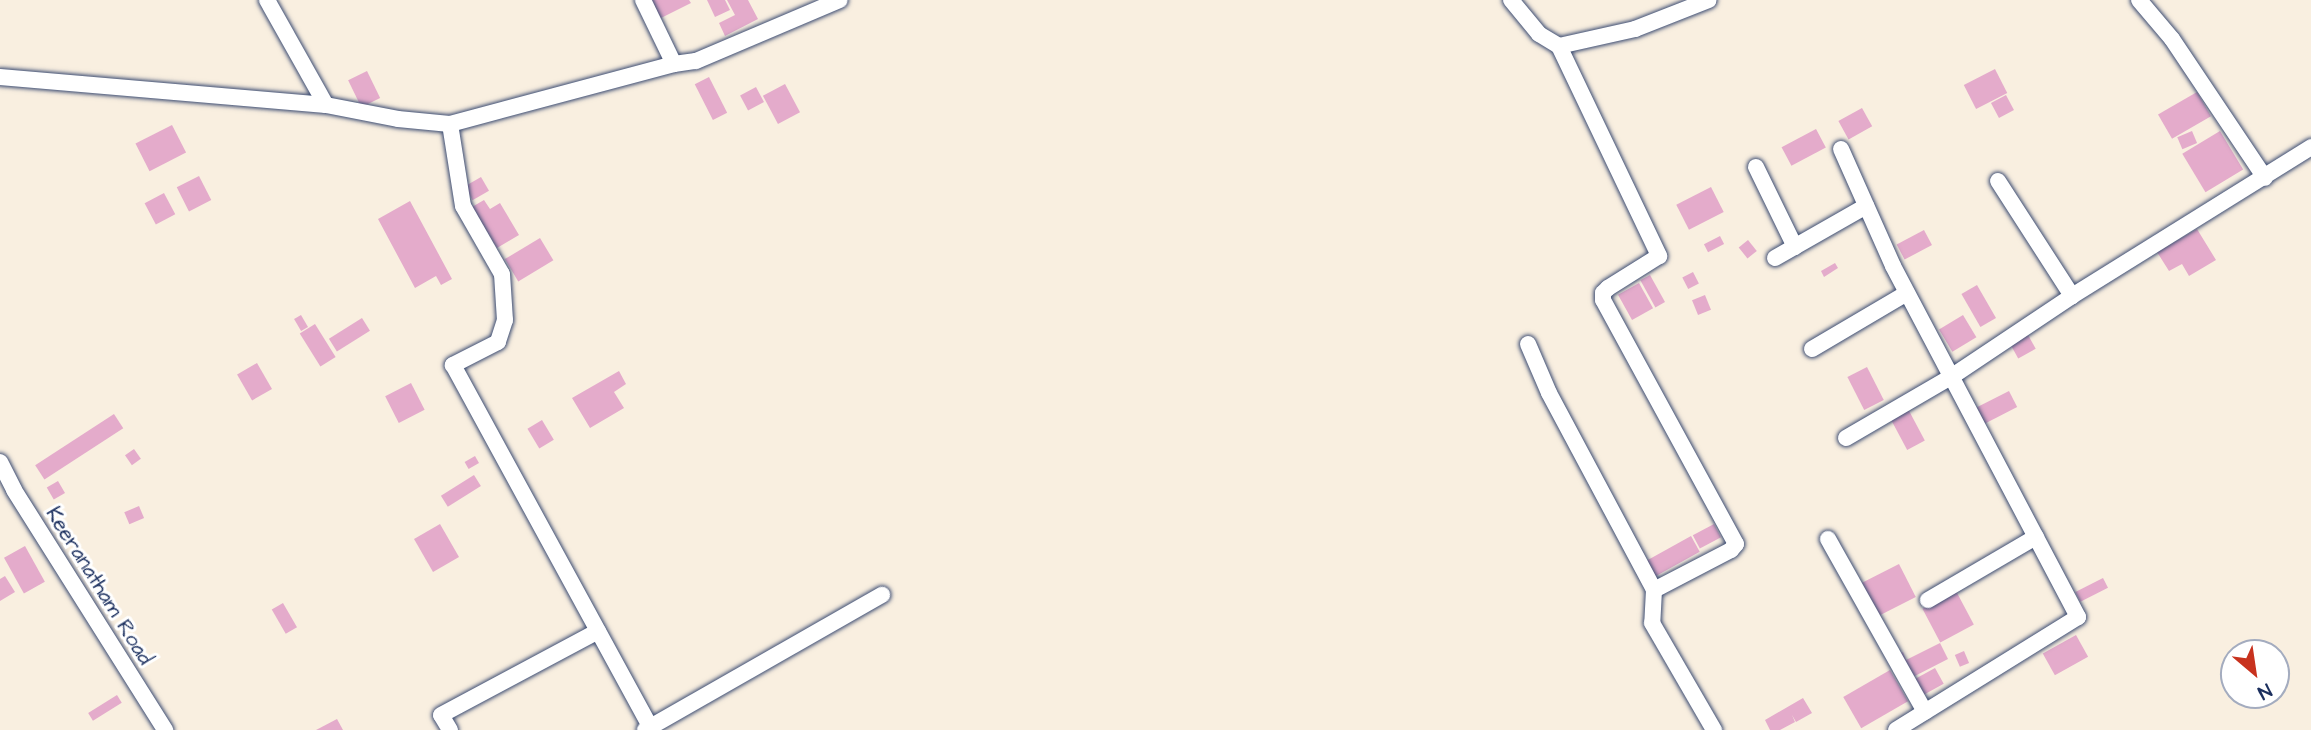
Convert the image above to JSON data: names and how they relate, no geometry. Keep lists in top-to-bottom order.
{
  "streets": {
    "street": ["Keeranatham Road"]
  },
  "north": "bottom right"
}
